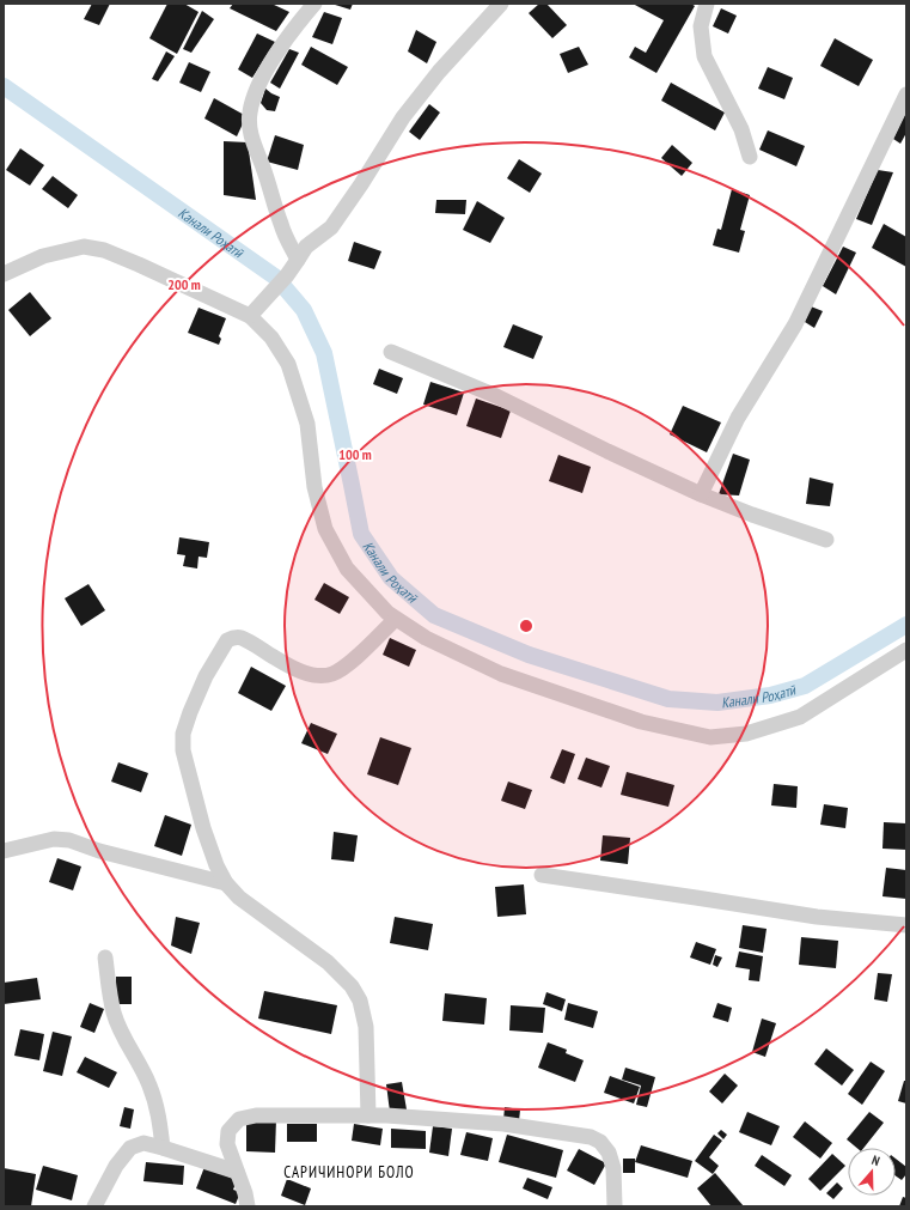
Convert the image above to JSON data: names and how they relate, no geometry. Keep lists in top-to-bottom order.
{
  "districts": ["САРИЧИНОРИ БОЛО"],
  "water": ["Канали Роҳатӣ"],
  "north": "top",
  "rings": ["200 m", "100 m"]
}
